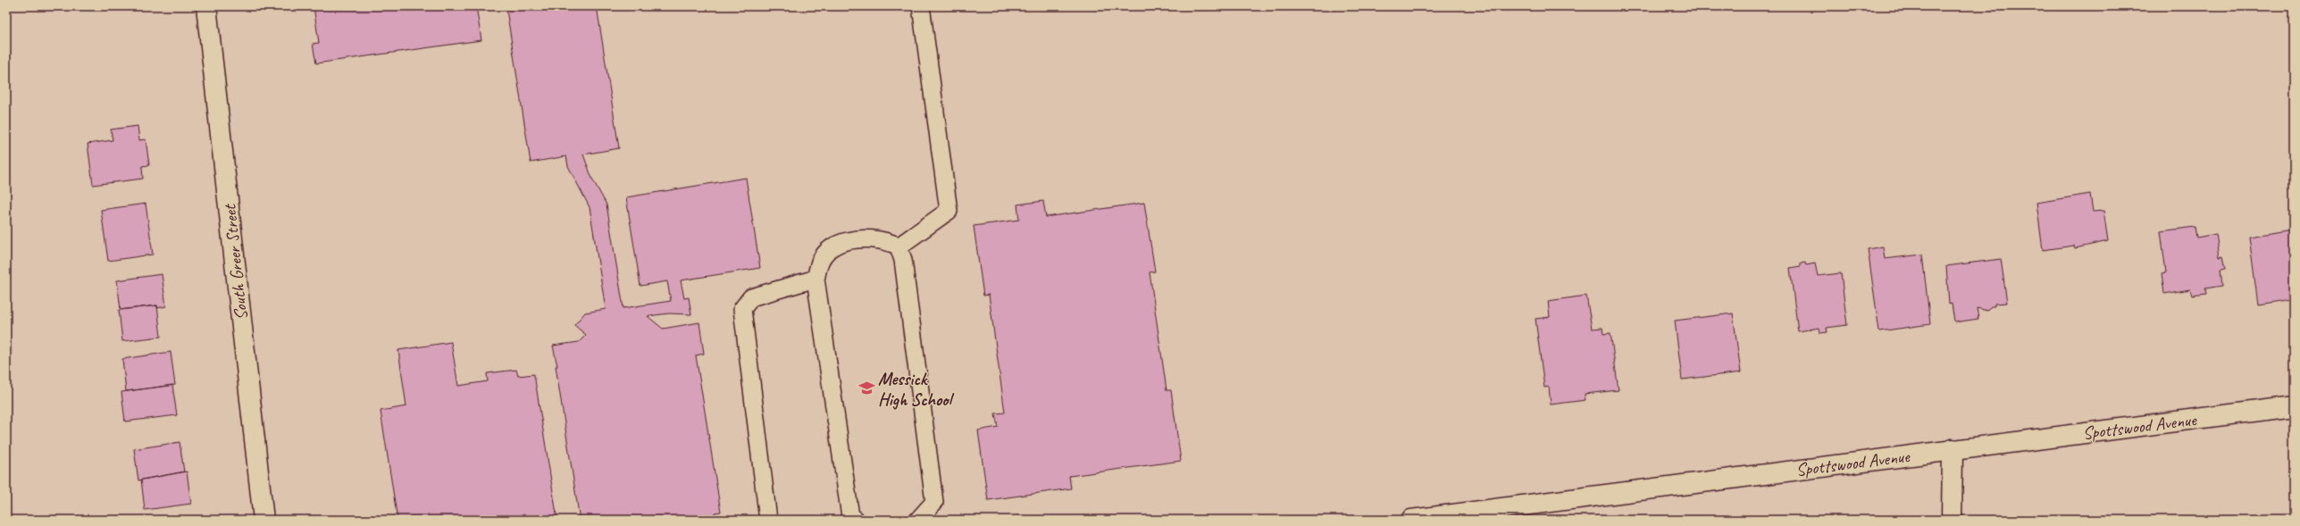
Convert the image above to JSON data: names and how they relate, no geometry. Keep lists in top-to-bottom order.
{
  "streets": {
    "street": ["South Greer Street", "Spottswood Avenue"]
  },
  "places": {
    "school or university": ["Messick High School"]
  }
}
